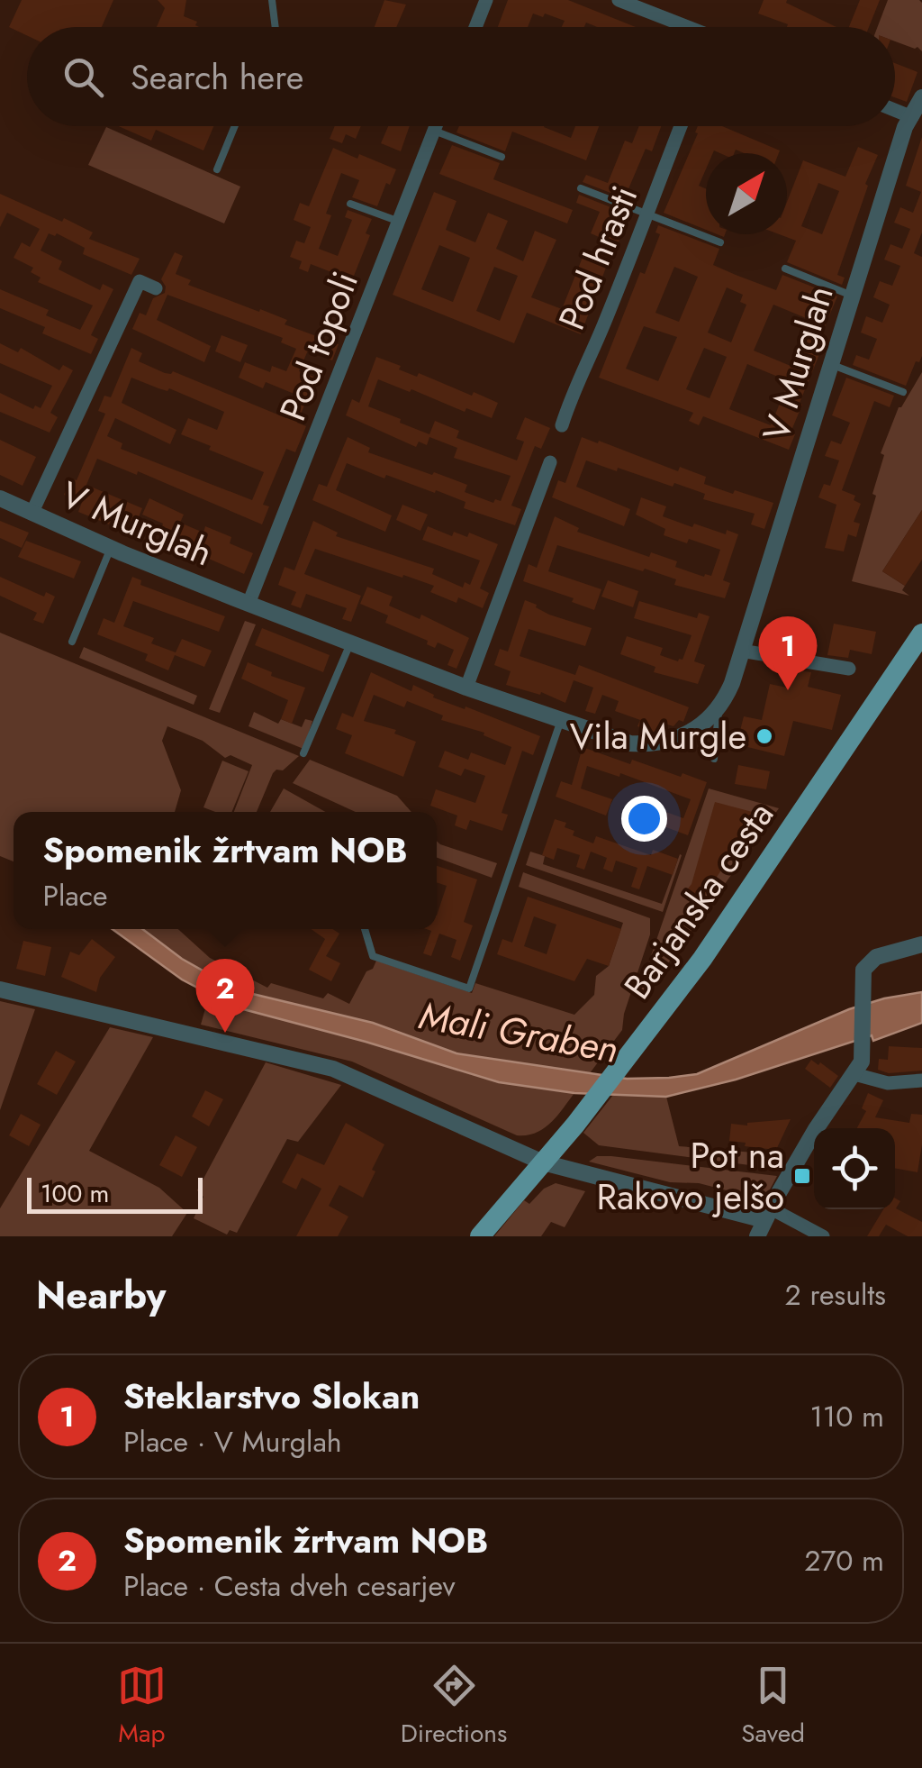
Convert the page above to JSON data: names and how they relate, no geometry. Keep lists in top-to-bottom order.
{
  "streets": {
    "main road": ["Barjanska cesta"],
    "street": ["Pod hrasti", "Pod topoli", "V Murglah"]
  },
  "crossings": [
    ["Pod topoli", "V Murglah"]
  ],
  "water": ["Mali Graben"],
  "places": {
    "other": ["Vila Murgle"],
    "transit": ["Pot na Rakovo jelšo"]
  },
  "scale_bar": "100 m",
  "north": "top right",
  "page": {
    "search": "Search here",
    "pins": ["1", "2"],
    "popup": ["Spomenik žrtvam NOB", "Place"],
    "scale": "100 m",
    "heading": ["Nearby", "2 results"],
    "list": [
      {
        "mark": "1",
        "name": "Steklarstvo Slokan",
        "note": "Place · V Murglah",
        "value": "110 m"
      },
      {
        "mark": "2",
        "name": "Spomenik žrtvam NOB",
        "note": "Place · Cesta dveh cesarjev",
        "value": "270 m"
      }
    ],
    "nav": ["Map", "Directions", "Saved"]
  }
}
